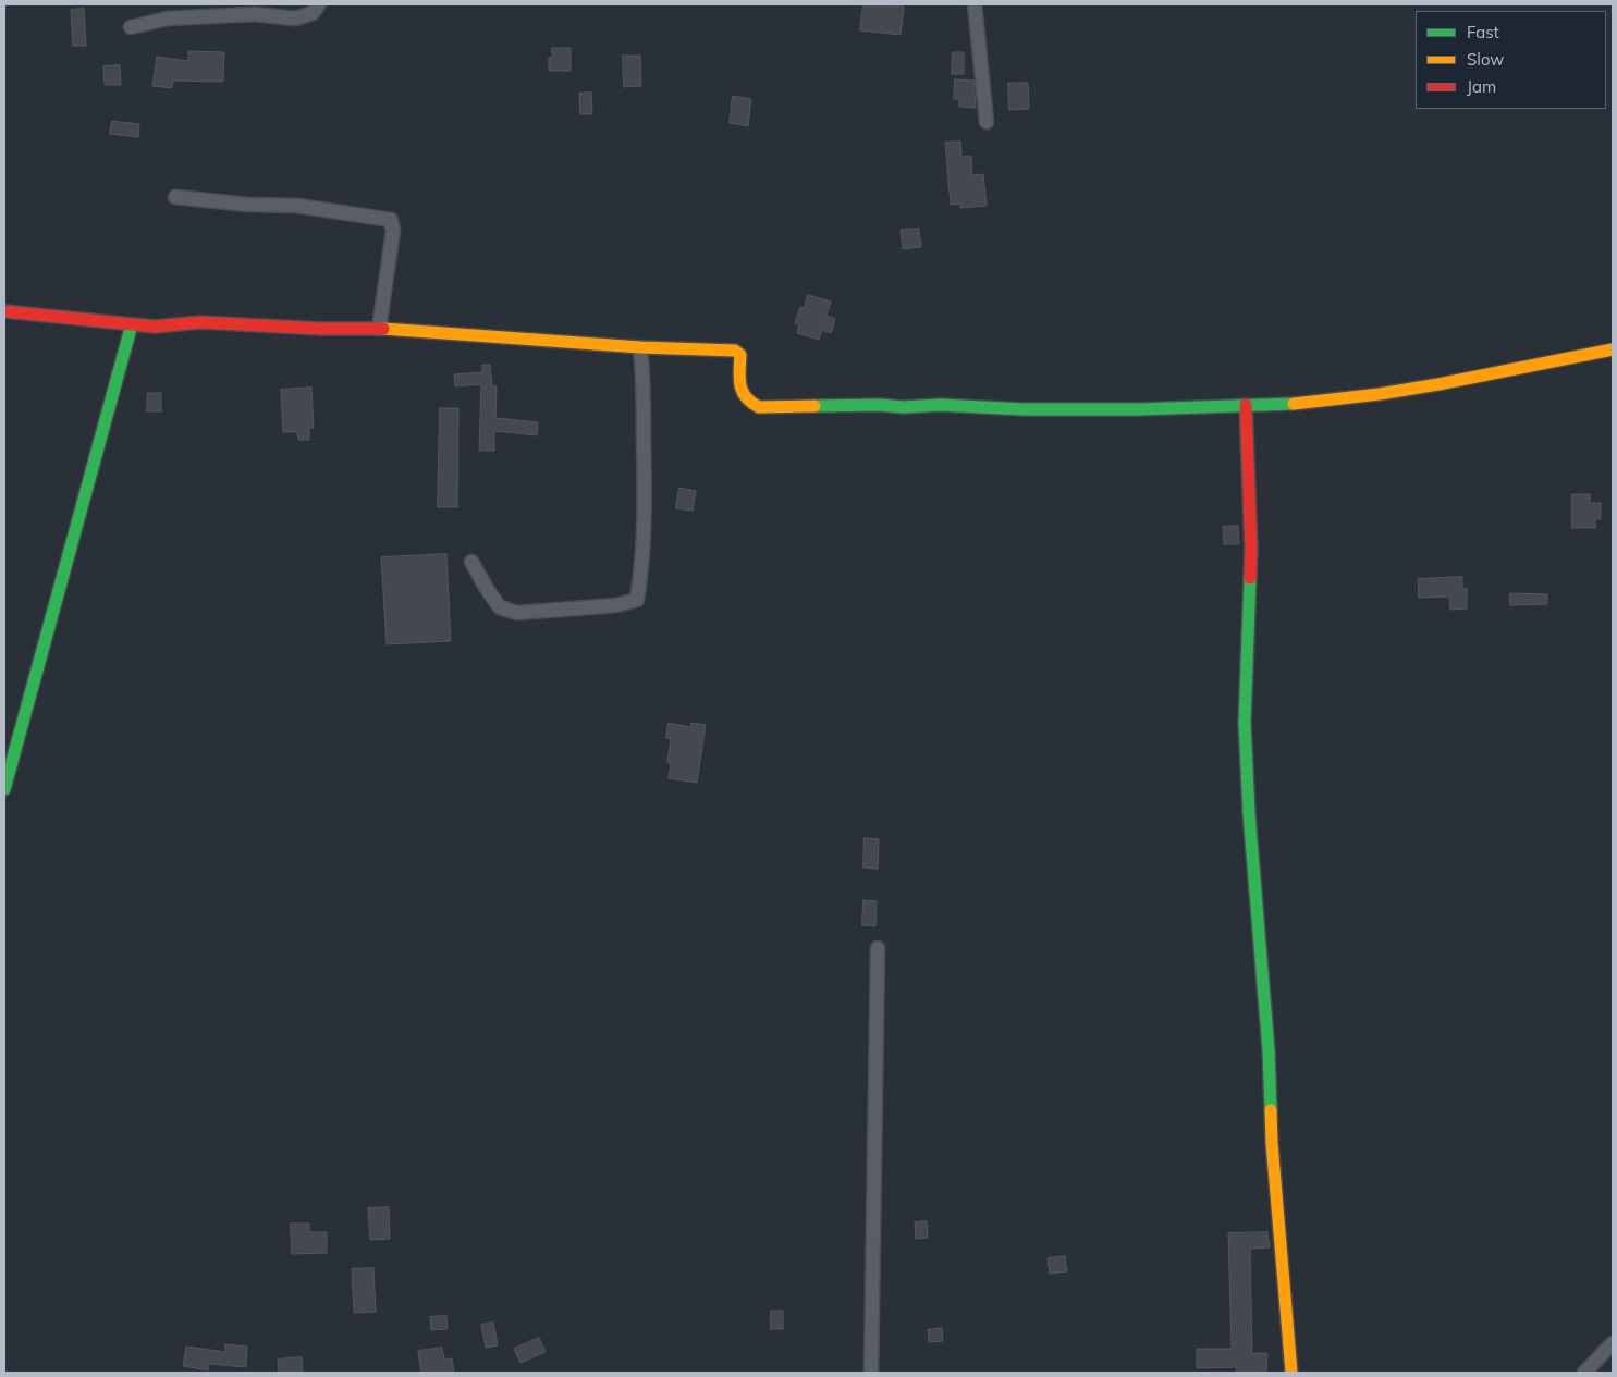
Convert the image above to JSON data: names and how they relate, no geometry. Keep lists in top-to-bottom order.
{
  "legend": ["Fast", "Slow", "Jam"]
}
